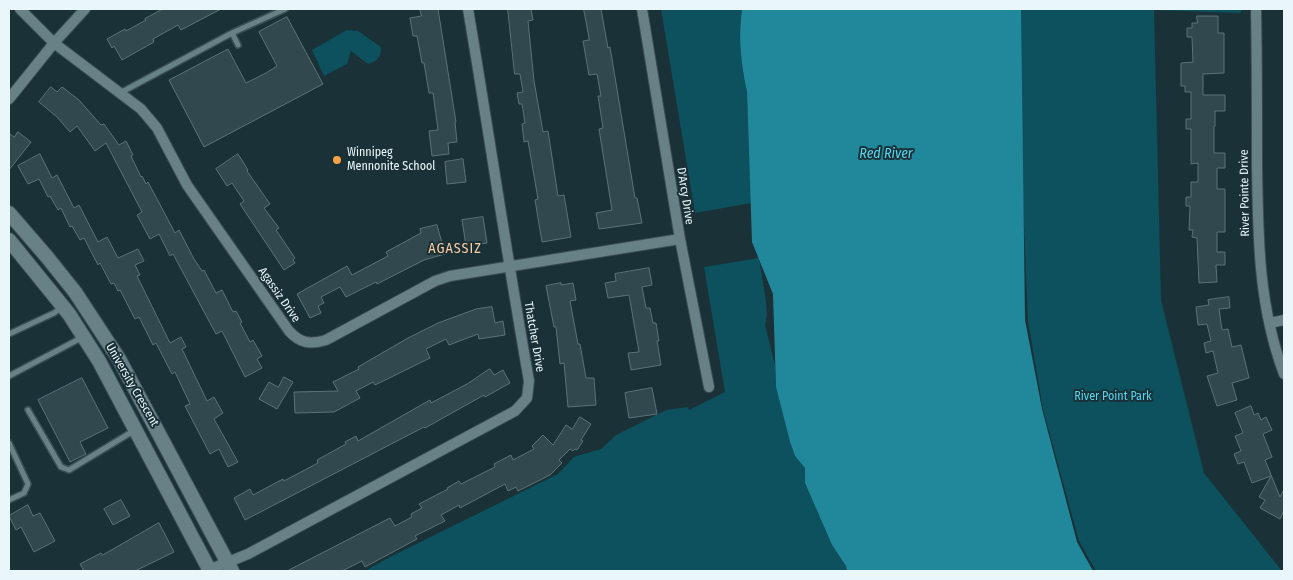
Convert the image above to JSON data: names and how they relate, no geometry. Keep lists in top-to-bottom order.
{
  "streets": {
    "main road": ["University Crescent"],
    "street": [
      "River Pointe Drive",
      "D'Arcy Drive",
      "Agassiz Drive",
      "Thatcher Drive"
    ]
  },
  "crossings": [
    ["D'Arcy Drive", "Agassiz Drive"],
    ["Agassiz Drive", "Thatcher Drive"],
    ["Thatcher Drive", "University Crescent"]
  ],
  "districts": ["AGASSIZ"],
  "water": ["Red River"],
  "parks": ["River Point Park"],
  "places": ["Winnipeg Mennonite School"]
}
